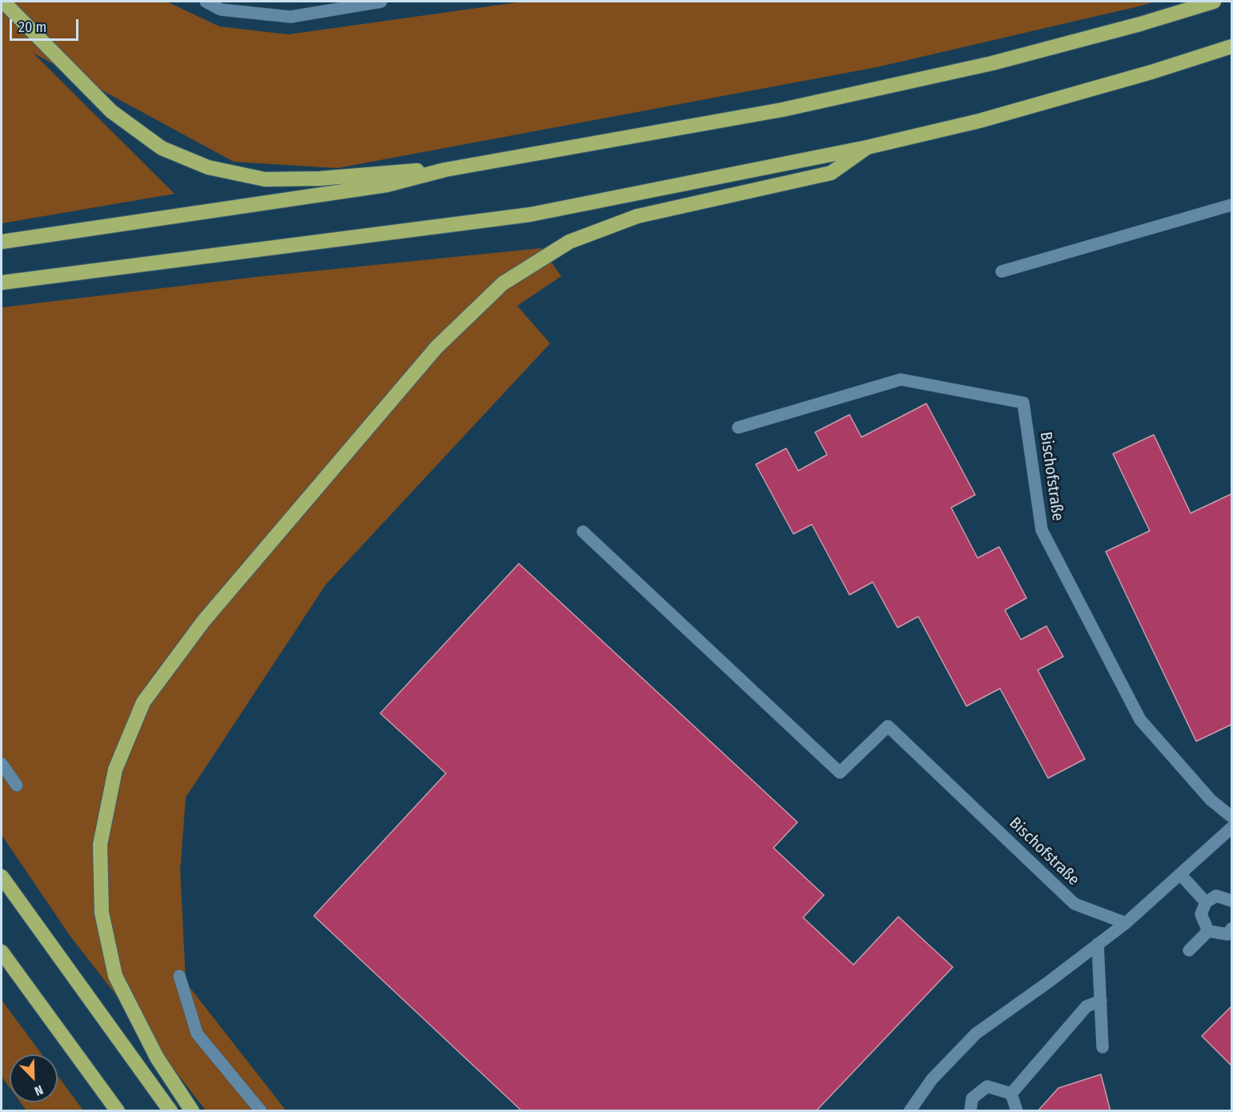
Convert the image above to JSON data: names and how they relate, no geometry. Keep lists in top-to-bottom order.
{
  "streets": {
    "street": ["Bischofstraße"]
  },
  "scale_bar": "20 m",
  "north": "bottom right"
}
